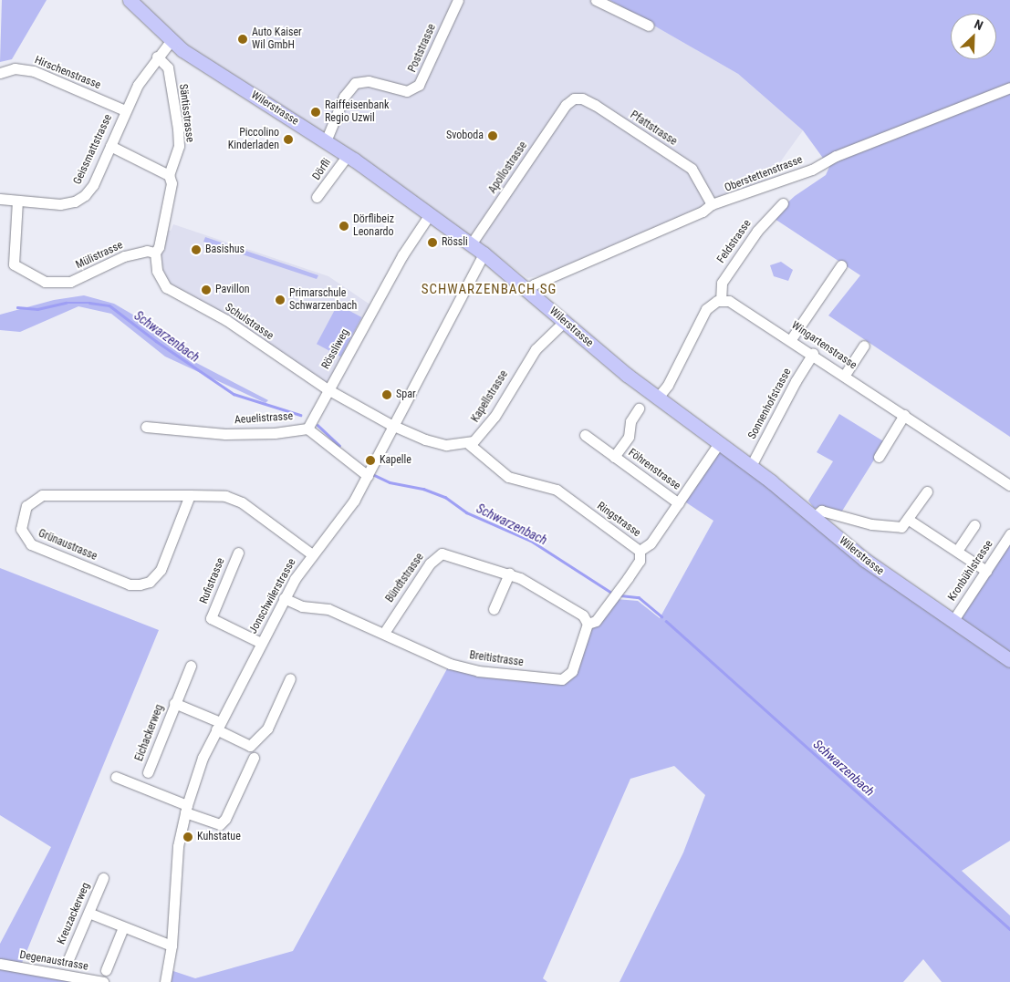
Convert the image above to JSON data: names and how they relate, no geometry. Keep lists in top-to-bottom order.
{
  "streets": {
    "main road": ["Wilerstrasse"],
    "street": [
      "Poststrasse",
      "Hirschenstrasse",
      "Säntisstrasse",
      "Pfattstrasse",
      "Geissmattstrasse",
      "Apollostrasse",
      "Dörfli",
      "Oberstettenstrasse",
      "Feldstrasse",
      "Mülistrasse",
      "Schulstrasse",
      "Wingartenstrasse",
      "Rössliweg",
      "Kapellstrasse",
      "Sonnenhofstrasse",
      "Aeuelistrasse",
      "Föhrenstrasse",
      "Ringstrasse",
      "Grünaustrasse",
      "Kronbühlstrasse",
      "Bündtstrasse",
      "Rufistrasse",
      "Jonschwilerstrasse",
      "Breitistrasse",
      "Eichackerweg",
      "Kreuzackerweg",
      "Degenaustrasse"
    ]
  },
  "crossings": [
    ["Poststrasse", "Wilerstrasse"],
    ["Hirschenstrasse", "Geissmattstrasse"],
    ["Wilerstrasse", "Geissmattstrasse"],
    ["Wilerstrasse", "Apollostrasse"],
    ["Wilerstrasse", "Dörfli"],
    ["Wilerstrasse", "Oberstettenstrasse"],
    ["Wilerstrasse", "Rössliweg"],
    ["Wilerstrasse", "Kapellstrasse"],
    ["Wilerstrasse", "Sonnenhofstrasse"],
    ["Wilerstrasse", "Ringstrasse"],
    ["Wilerstrasse", "Kronbühlstrasse"],
    ["Wilerstrasse", "Jonschwilerstrasse"],
    ["Säntisstrasse", "Geissmattstrasse"],
    ["Säntisstrasse", "Schulstrasse"],
    ["Pfattstrasse", "Apollostrasse"],
    ["Pfattstrasse", "Oberstettenstrasse"],
    ["Geissmattstrasse", "Mülistrasse"],
    ["Feldstrasse", "Wingartenstrasse"],
    ["Mülistrasse", "Schulstrasse"],
    ["Schulstrasse", "Rössliweg"],
    ["Schulstrasse", "Jonschwilerstrasse"],
    ["Wingartenstrasse", "Sonnenhofstrasse"],
    ["Rössliweg", "Aeuelistrasse"],
    ["Kapellstrasse", "Ringstrasse"],
    ["Aeuelistrasse", "Jonschwilerstrasse"],
    ["Föhrenstrasse", "Ringstrasse"],
    ["Grünaustrasse", "Jonschwilerstrasse"],
    ["Bündtstrasse", "Breitistrasse"],
    ["Rufistrasse", "Jonschwilerstrasse"],
    ["Jonschwilerstrasse", "Breitistrasse"]
  ],
  "districts": ["SCHWARZENBACH SG"],
  "water": ["Schwarzenbach"],
  "places": [
    "Auto Kaiser Wil GmbH",
    "Raiffeisenbank Regio Uzwil",
    "Svoboda",
    "Piccolino Kinderladen",
    "Dörflibeiz Leonardo",
    "Rössli",
    "Basishus",
    "Pavillon",
    "Primarschule Schwarzenbach",
    "Spar",
    "Kapelle",
    "Kuhstatue"
  ],
  "north": "top right"
}
